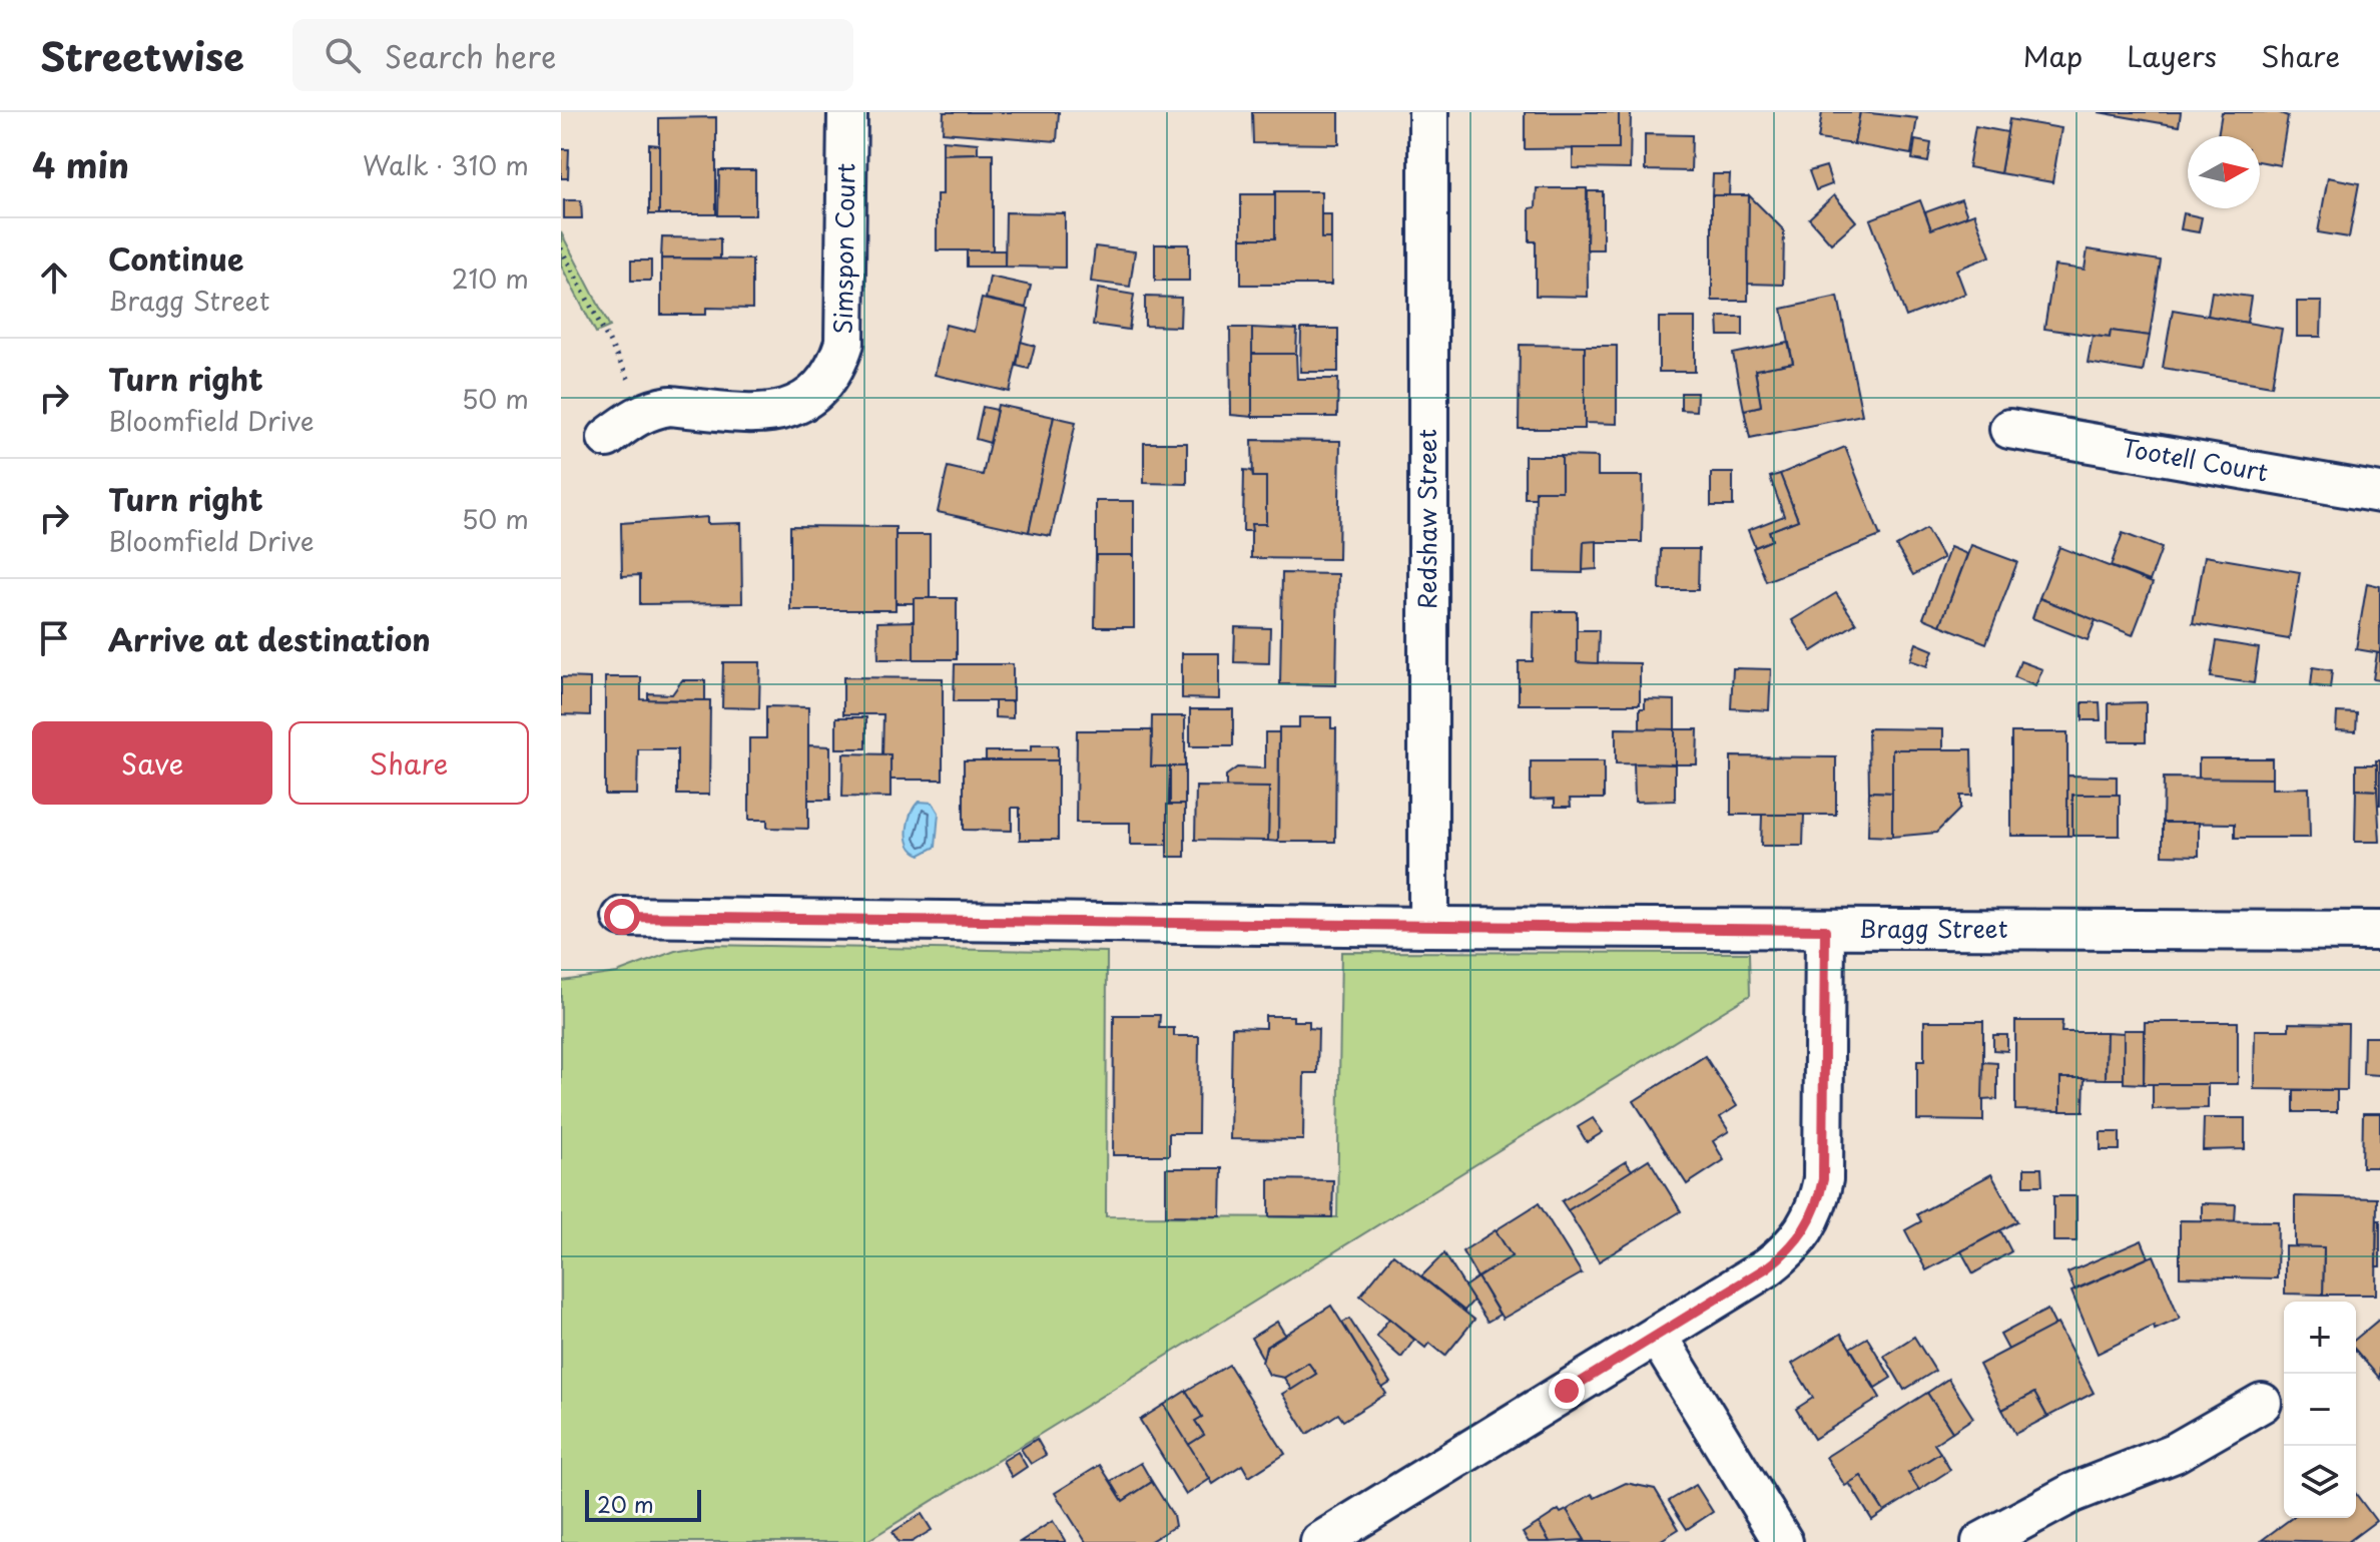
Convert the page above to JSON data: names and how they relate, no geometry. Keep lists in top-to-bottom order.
{
  "streets": {
    "street": [
      "Simspon Court",
      "Tootell Court",
      "Redshaw Street",
      "Bragg Street"
    ]
  },
  "crossings": [
    ["Redshaw Street", "Bragg Street"]
  ],
  "scale_bar": "20 m",
  "north": "right",
  "page": {
    "header": "Streetwise",
    "search": "Search here",
    "nav": ["Map", "Layers", "Share"],
    "heading": ["4 min", "Walk · 310 m"],
    "list": [
      ["Continue", "Bragg Street", "210 m"],
      ["Turn right", "Bloomfield Drive", "50 m"],
      ["Turn right", "Bloomfield Drive", "50 m"],
      "Arrive at destination"
    ],
    "buttons": ["Save", "Share"],
    "map_buttons": ["+", "−"],
    "scale": "20 m"
  }
}
